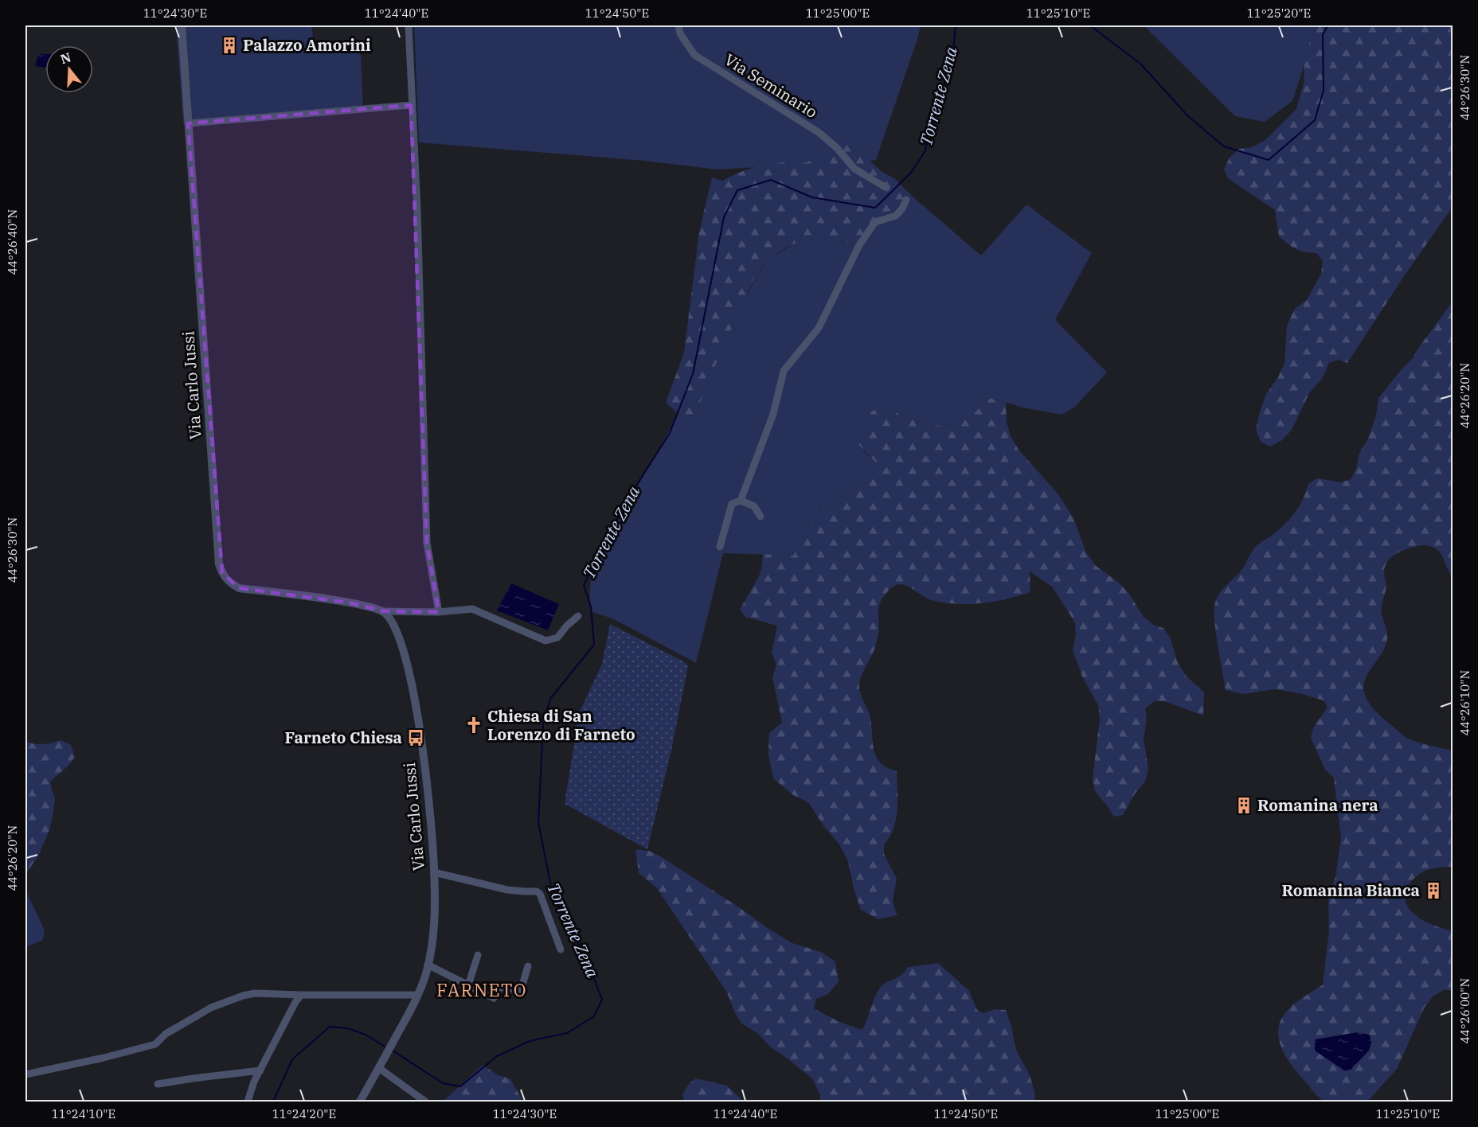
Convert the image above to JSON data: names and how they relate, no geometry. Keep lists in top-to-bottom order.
{
  "streets": {
    "street": ["Via Seminario", "Via Carlo Jussi"]
  },
  "districts": ["FARNETO"],
  "water": ["Torrente Zena"],
  "places": {
    "building": ["Palazzo Amorini", "Romanina nera", "Romanina Bianca"],
    "church": ["Chiesa di San Lorenzo di Farneto"],
    "bus stop": ["Farneto Chiesa"]
  },
  "north": "top",
  "coordinates": [
    "11°24'30\"E",
    "11°24'40\"E",
    "11°24'50\"E",
    "11°25'00\"E",
    "11°25'10\"E",
    "11°25'20\"E",
    "44°26'30\"N",
    "44°26'40\"N",
    "44°26'20\"N",
    "44°26'10\"N",
    "44°26'00\"N",
    "11°24'10\"E",
    "11°24'20\"E"
  ]
}
